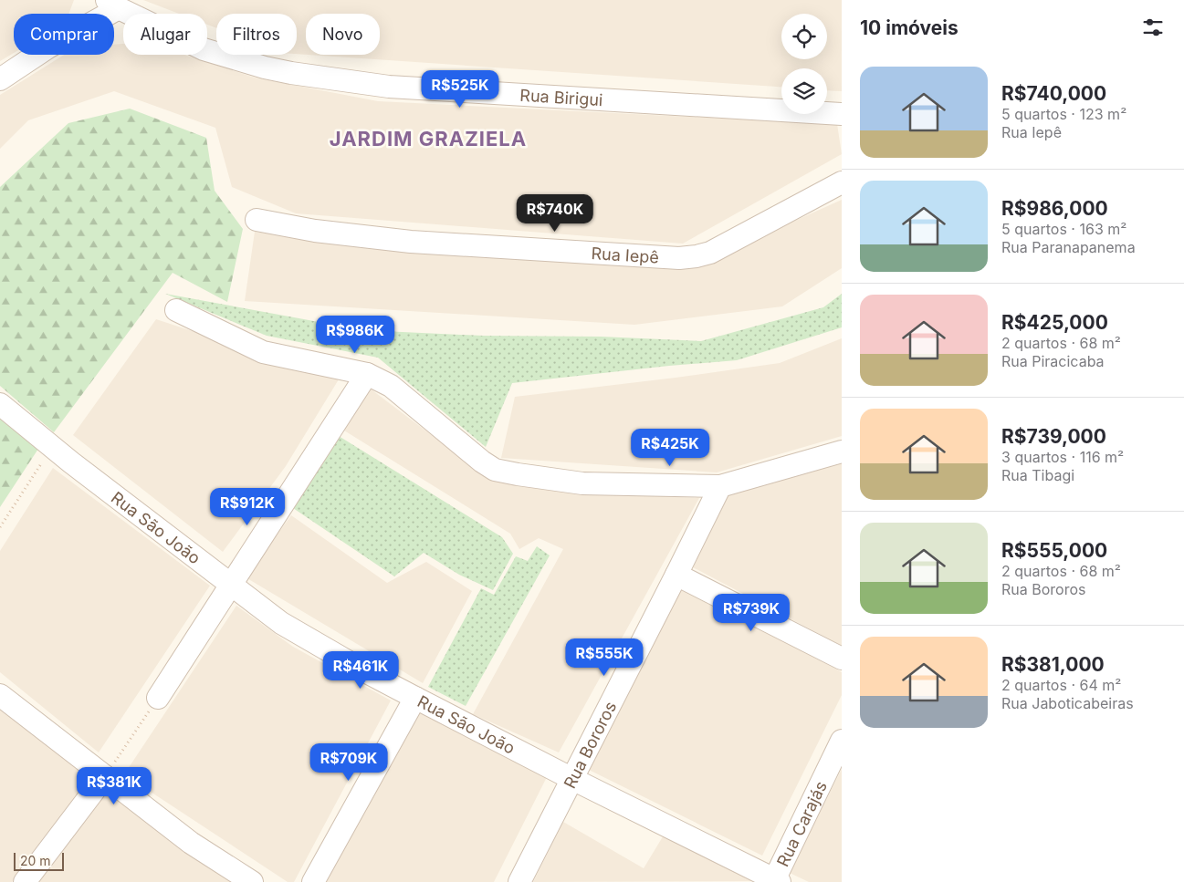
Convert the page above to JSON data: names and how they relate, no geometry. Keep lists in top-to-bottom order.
{
  "streets": {
    "street": [
      "Rua Birigui",
      "Rua Iepê",
      "Rua São João",
      "Rua Bororos",
      "Rua Carajás"
    ]
  },
  "crossings": [
    ["Rua São João", "Rua Bororos"],
    ["Rua São João", "Rua Carajás"]
  ],
  "districts": ["JARDIM GRAZIELA"],
  "scale_bar": "20 m",
  "page": {
    "heading": "10 imóveis",
    "chip": [
      "Comprar",
      "Alugar",
      "Filtros",
      "Novo"
    ],
    "list": [
      {
        "name": "R$740,000",
        "note": "5 quartos · 123 m² · Rua Iepê"
      },
      {
        "name": "R$986,000",
        "note": "5 quartos · 163 m² · Rua Paranapanema"
      },
      {
        "name": "R$425,000",
        "note": "2 quartos · 68 m² · Rua Piracicaba"
      },
      {
        "name": "R$739,000",
        "note": "3 quartos · 116 m² · Rua Tibagi"
      },
      {
        "name": "R$555,000",
        "note": "2 quartos · 68 m² · Rua Bororos"
      },
      {
        "name": "R$381,000",
        "note": "2 quartos · 64 m² · Rua Jaboticabeiras"
      }
    ],
    "price": [
      "R$525K",
      "R$740K",
      "R$986K",
      "R$425K",
      "R$912K",
      "R$739K",
      "R$555K",
      "R$461K",
      "R$709K",
      "R$381K"
    ],
    "scale": "20 m"
  }
}
